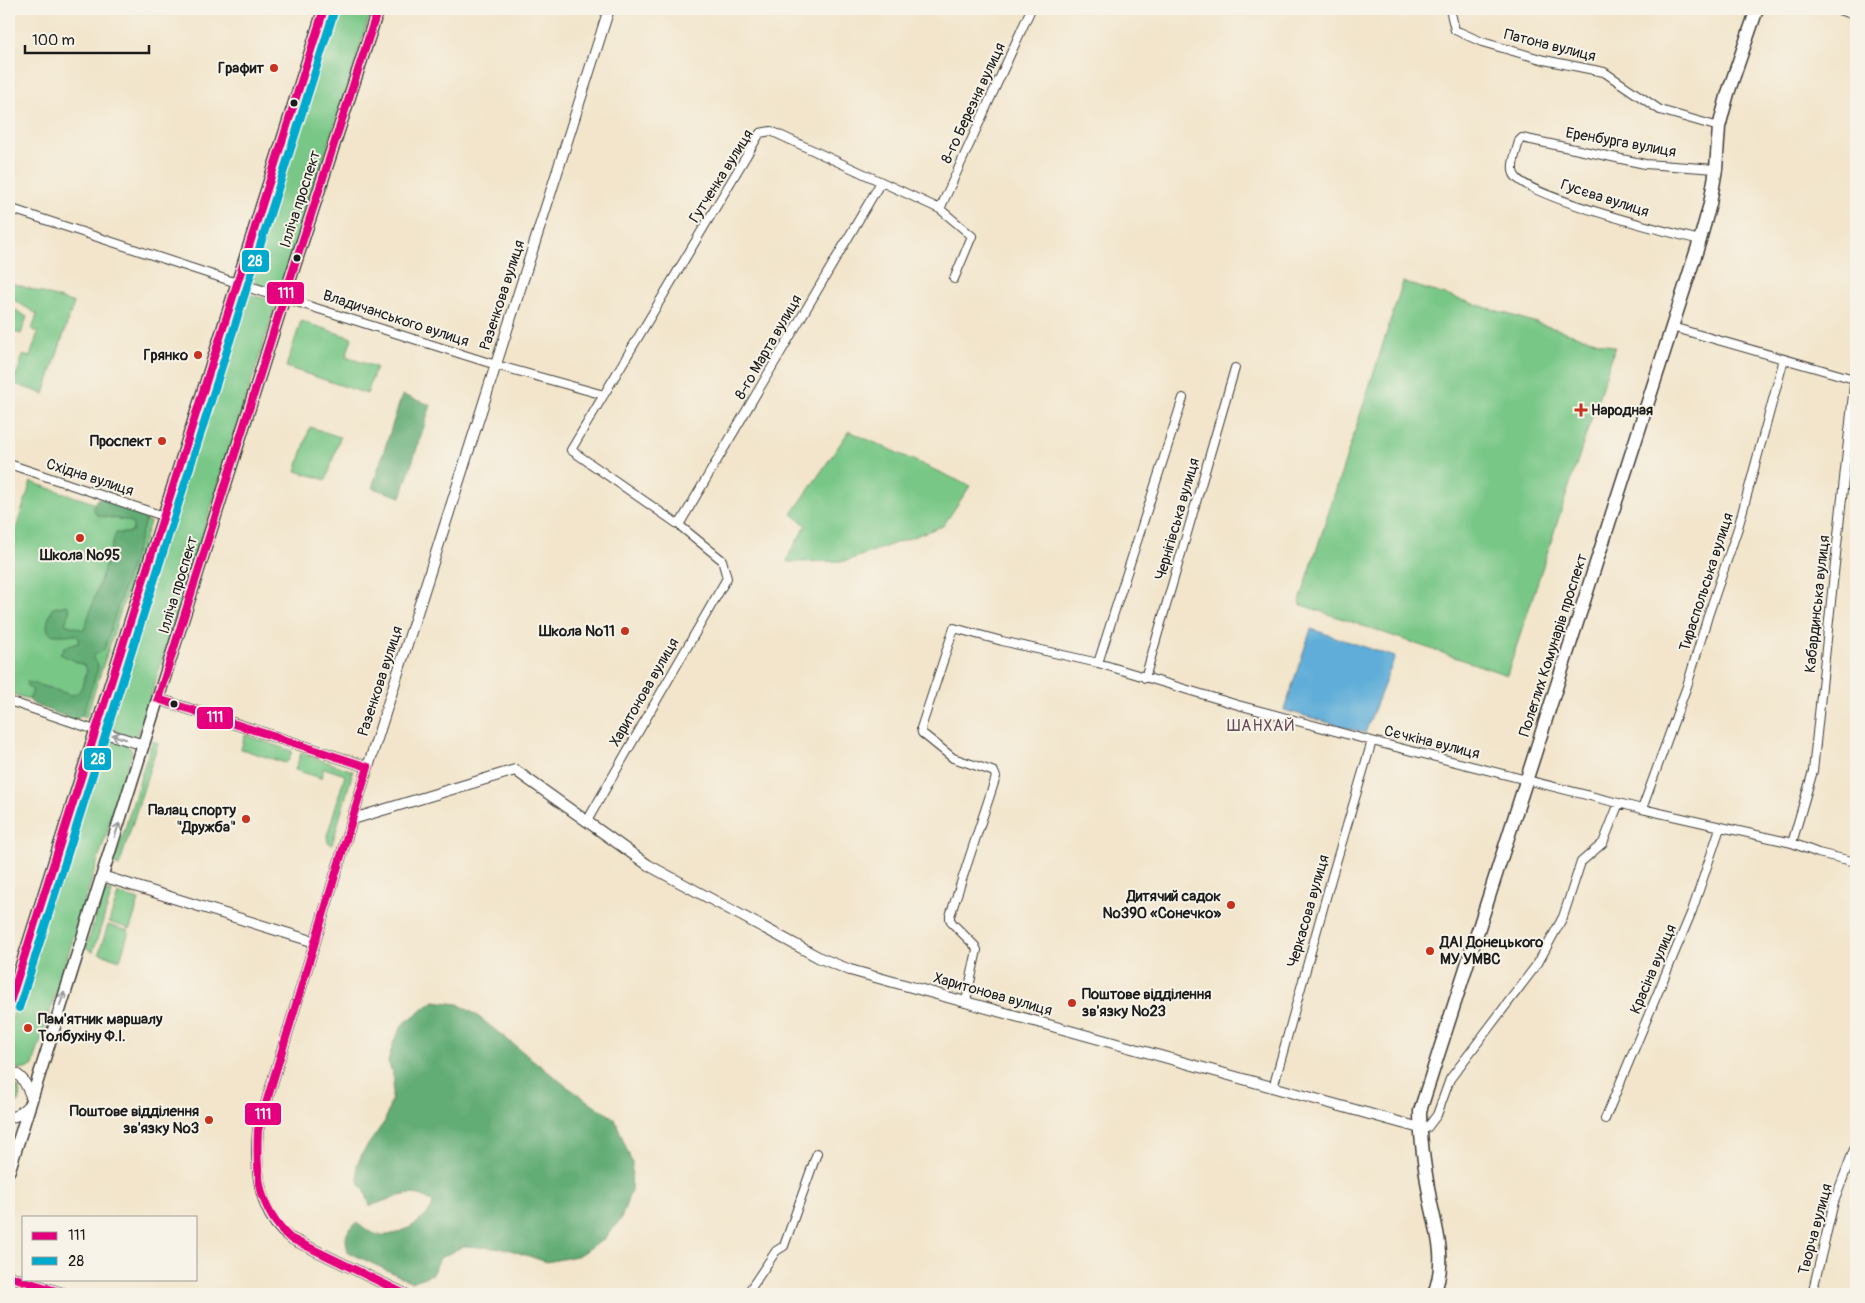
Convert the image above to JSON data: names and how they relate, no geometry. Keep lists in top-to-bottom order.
{
  "streets": {
    "main road": ["Ілліча проспект", "Полеглих Комунарів проспект"],
    "street": [
      "Патона вулиця",
      "8-го Березня вулиця",
      "Еренбурга вулиця",
      "Гутченка вулиця",
      "Гусєва вулиця",
      "Разенкова вулиця",
      "Владичанського вулиця",
      "8-го Марта вулиця",
      "Східна вулиця",
      "Чернігівська вулиця",
      "Тираспольська вулиця",
      "Кабардинська вулиця",
      "Харитонова вулиця",
      "Сєчкіна вулиця",
      "Черкасова вулиця",
      "Красіна вулиця",
      "Творча вулиця"
    ]
  },
  "crossings": [
    ["Патона вулиця", "Полеглих Комунарів проспект"],
    ["8-го Березня вулиця", "Гутченка вулиця"],
    ["Еренбурга вулиця", "Гусєва вулиця"],
    ["Еренбурга вулиця", "Полеглих Комунарів проспект"],
    ["Гутченка вулиця", "Владичанського вулиця"],
    ["Гутченка вулиця", "8-го Марта вулиця"],
    ["Гутченка вулиця", "Харитонова вулиця"],
    ["Гусєва вулиця", "Полеглих Комунарів проспект"],
    ["Ілліча проспект", "Владичанського вулиця"],
    ["Разенкова вулиця", "Владичанського вулиця"],
    ["Разенкова вулиця", "Харитонова вулиця"],
    ["8-го Марта вулиця", "Харитонова вулиця"],
    ["Чернігівська вулиця", "Сєчкіна вулиця"],
    ["Тираспольська вулиця", "Сєчкіна вулиця"],
    ["Кабардинська вулиця", "Сєчкіна вулиця"],
    ["Полеглих Комунарів проспект", "Харитонова вулиця"],
    ["Полеглих Комунарів проспект", "Сєчкіна вулиця"],
    ["Харитонова вулиця", "Сєчкіна вулиця"],
    ["Харитонова вулиця", "Черкасова вулиця"],
    ["Сєчкіна вулиця", "Черкасова вулиця"],
    ["Сєчкіна вулиця", "Красіна вулиця"]
  ],
  "districts": ["ШАНХАЙ"],
  "places": {
    "other": [
      "Графит",
      "Грянко",
      "Проспект",
      "Школа №95",
      "Школа №11",
      "Палац спорту \"Дружба\"",
      "Дитячий садок №390 «Сонечко»",
      "ДАІ Донецького МУ УМВС",
      "Поштове відділення зв'язку №23",
      "Пам'ятник маршалу Толбухіну Ф.І.",
      "Поштове відділення зв'язку №3"
    ],
    "health": ["Народная"]
  },
  "lines": ["transit line 111", "transit line 28"],
  "legend": ["111", "28"],
  "scale_bar": "100 m"
}
